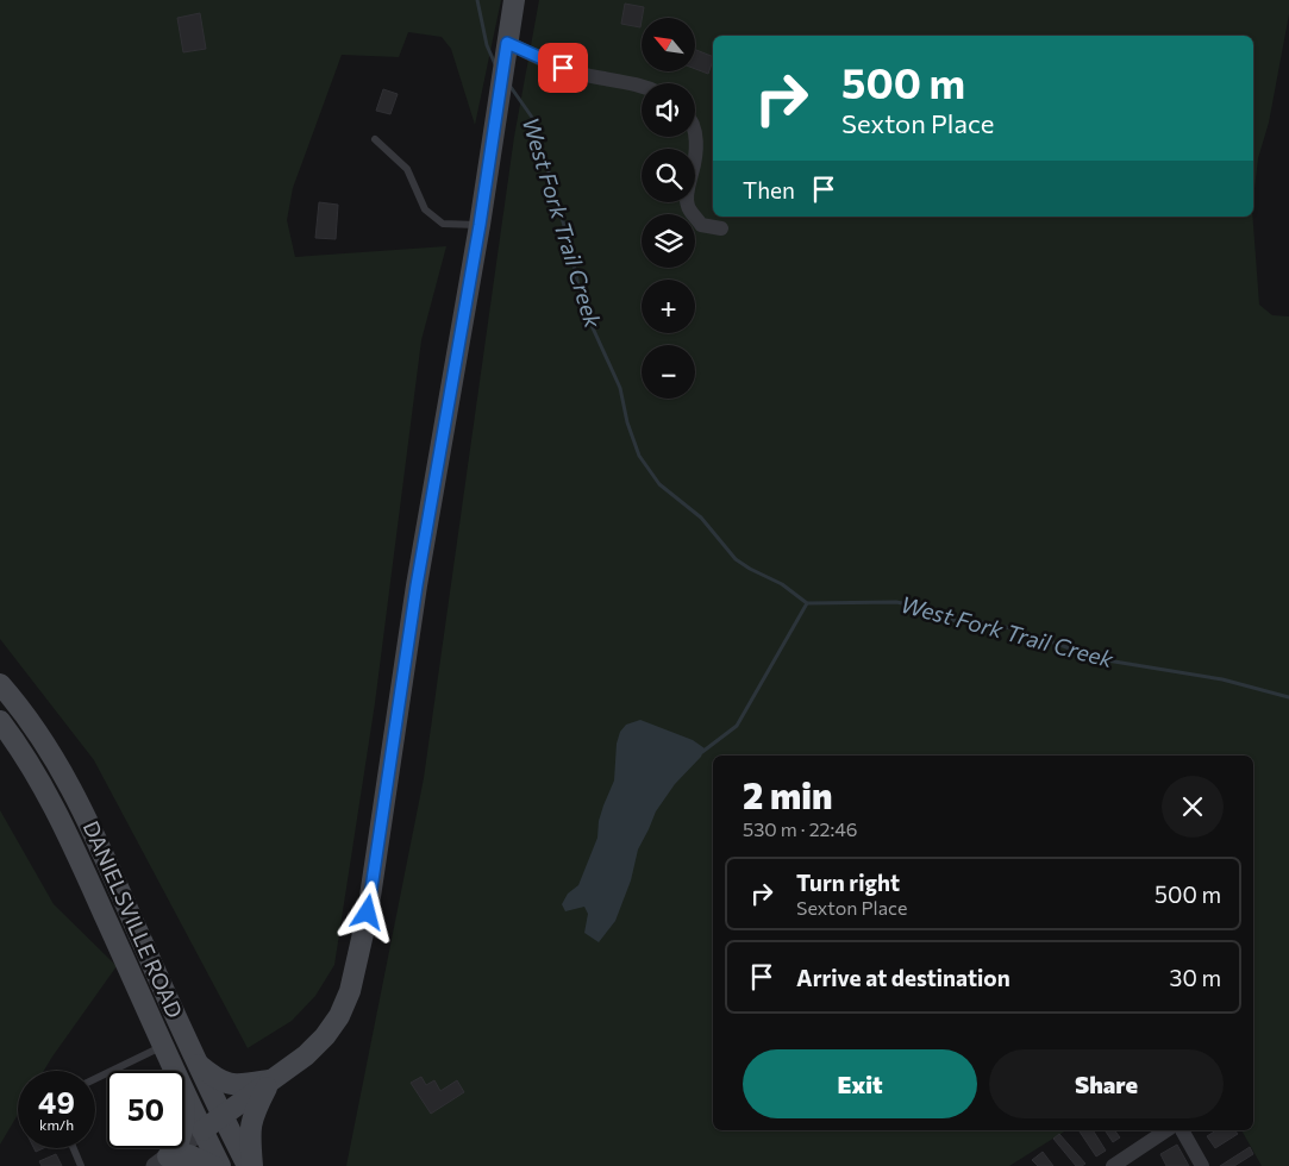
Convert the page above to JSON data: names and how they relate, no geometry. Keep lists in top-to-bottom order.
{
  "streets": {
    "main road": ["DANIELSVILLE ROAD"]
  },
  "water": ["West Fork Trail Creek"],
  "north": "top left",
  "page": {
    "map_buttons": ["+", "−"],
    "turn": ["500 m", "Sexton Place"],
    "then": "Then",
    "heading": ["2 min", "530 m · 22:46"],
    "list": [
      {
        "name": "Turn right",
        "note": "Sexton Place",
        "value": "500 m"
      },
      {
        "name": "Arrive at destination",
        "value": "30 m"
      }
    ],
    "buttons": ["Exit", "Share"],
    "speed": "49 km/h",
    "limit": "50"
  }
}
